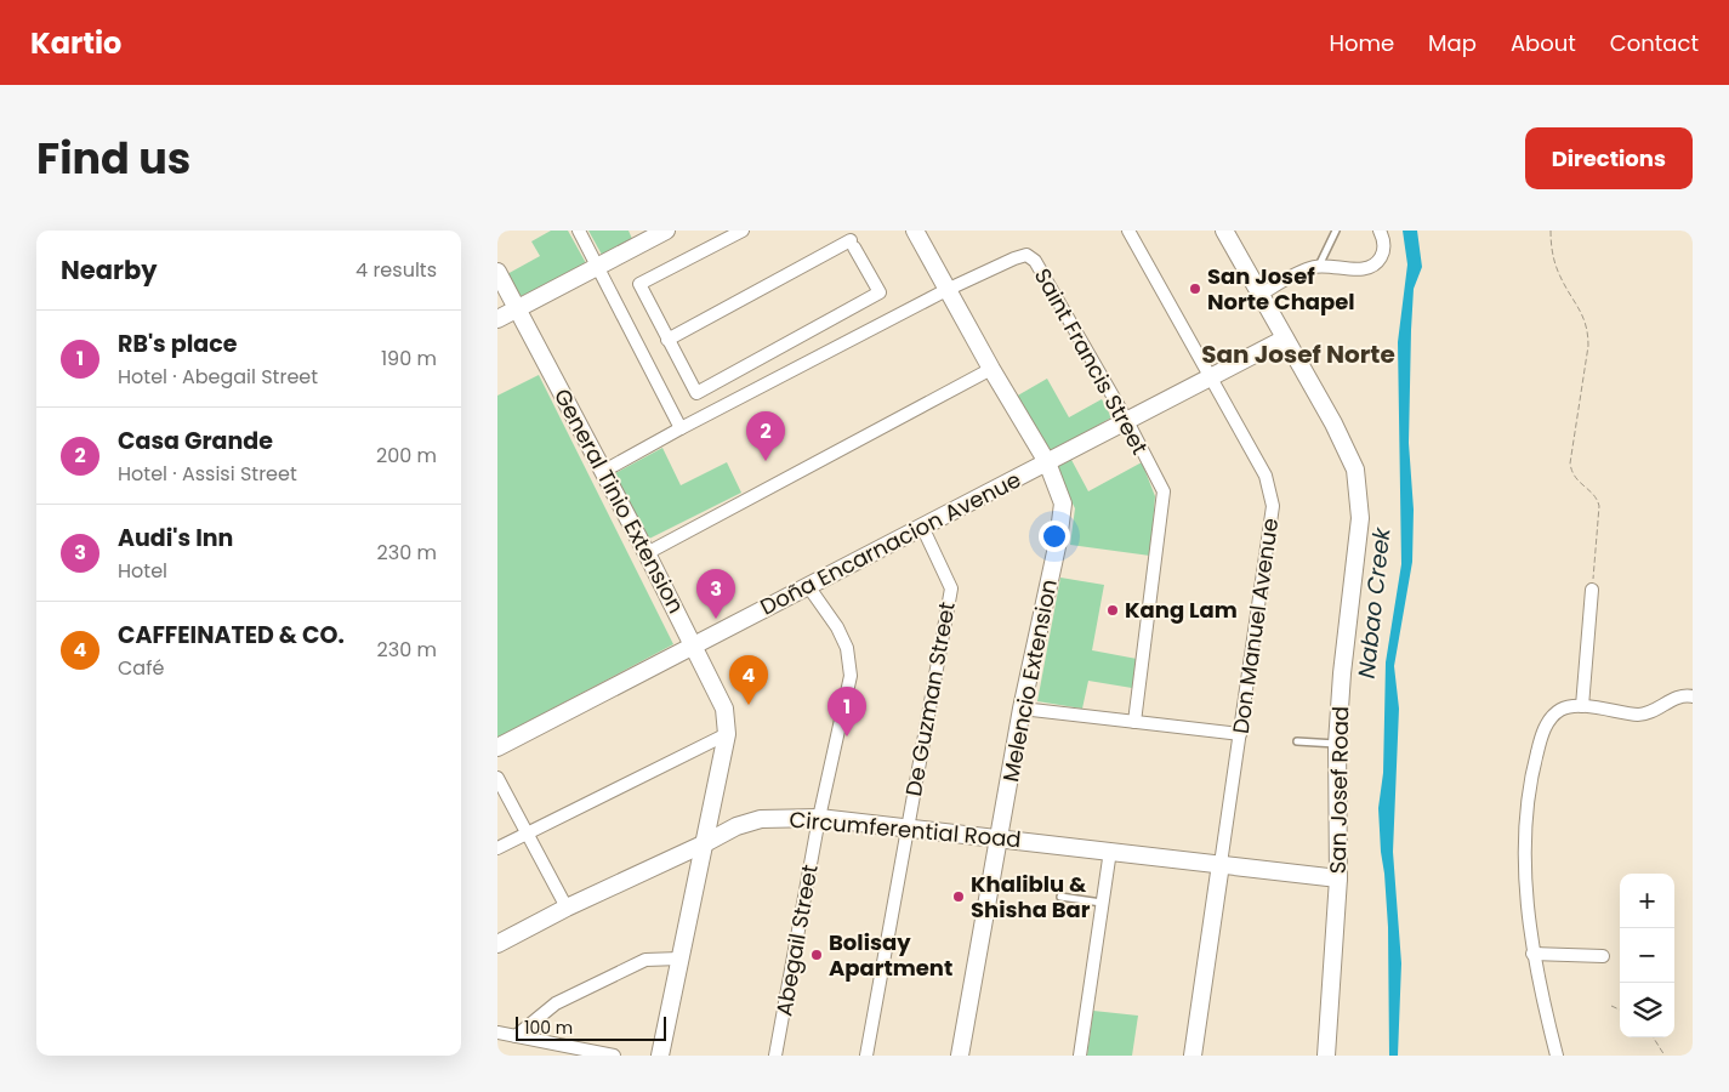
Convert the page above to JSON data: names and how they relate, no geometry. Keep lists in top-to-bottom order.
{
  "streets": {
    "street": [
      "Saint Francis Street",
      "General Tinio Extension",
      "Doña Encarnacion Avenue",
      "Don Manuel Avenue",
      "Melencio Extension",
      "De Guzman Street",
      "San Josef Road",
      "Circumferential Road",
      "Abegail Street"
    ]
  },
  "crossings": [
    ["Saint Francis Street", "General Tinio Extension"],
    ["Saint Francis Street", "Doña Encarnacion Avenue"],
    ["Saint Francis Street", "Melencio Extension"],
    ["General Tinio Extension", "Doña Encarnacion Avenue"],
    ["General Tinio Extension", "Circumferential Road"],
    ["Doña Encarnacion Avenue", "Don Manuel Avenue"],
    ["Doña Encarnacion Avenue", "Melencio Extension"],
    ["Doña Encarnacion Avenue", "De Guzman Street"],
    ["Doña Encarnacion Avenue", "San Josef Road"],
    ["Doña Encarnacion Avenue", "Abegail Street"],
    ["Don Manuel Avenue", "Circumferential Road"],
    ["Melencio Extension", "Circumferential Road"],
    ["De Guzman Street", "Circumferential Road"],
    ["San Josef Road", "Circumferential Road"],
    ["Circumferential Road", "Abegail Street"]
  ],
  "districts": ["San Josef Norte"],
  "water": ["Nabao Creek"],
  "places": [
    "San Josef Norte Chapel",
    "Kang Lam",
    "Khaliblu & Shisha Bar",
    "Bolisay Apartment"
  ],
  "scale_bar": "100 m",
  "page": {
    "header": "Kartio",
    "nav": [
      "Home",
      "Map",
      "About",
      "Contact"
    ],
    "title": "Find us",
    "buttons": "Directions",
    "heading": ["Nearby", "4 results"],
    "list": [
      {
        "mark": "1",
        "name": "RB's place",
        "note": "Hotel · Abegail Street",
        "value": "190 m"
      },
      {
        "mark": "2",
        "name": "Casa Grande",
        "note": "Hotel · Assisi Street",
        "value": "200 m"
      },
      {
        "mark": "3",
        "name": "Audi's Inn",
        "note": "Hotel",
        "value": "230 m"
      },
      {
        "mark": "4",
        "name": "CAFFEINATED & CO.",
        "note": "Café",
        "value": "230 m"
      }
    ],
    "pins": [
      "2",
      "3",
      "4",
      "1"
    ],
    "map_buttons": ["+", "−"],
    "scale": "100 m"
  }
}
